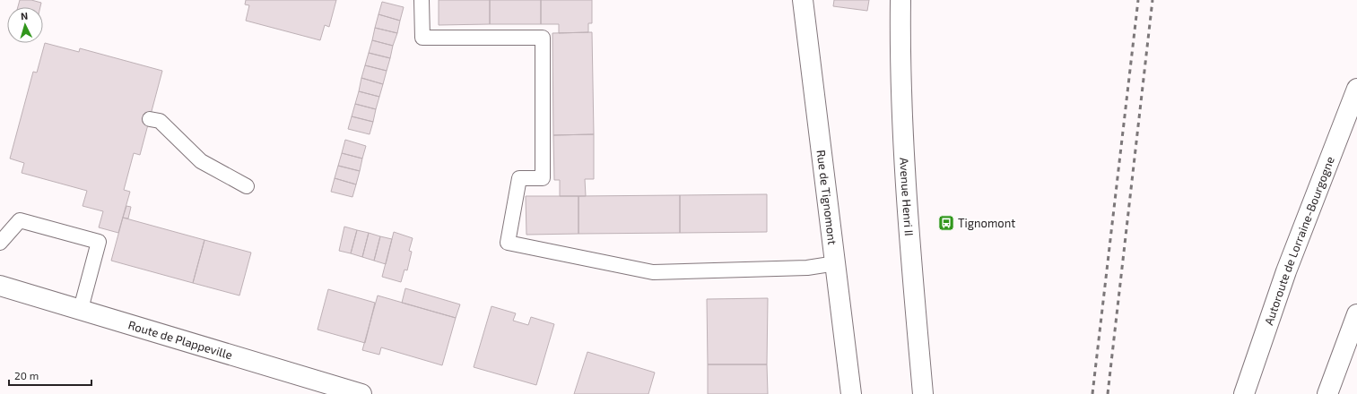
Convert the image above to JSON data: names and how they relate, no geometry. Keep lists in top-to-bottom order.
{
  "streets": {
    "main road": [
      "Rue de Tignomont",
      "Avenue Henri II",
      "Autoroute de Lorraine-Bourgogne",
      "Route de Plappeville"
    ]
  },
  "places": {
    "bus stop": ["Tignomont"]
  },
  "scale_bar": "20 m",
  "north": "top"
}
